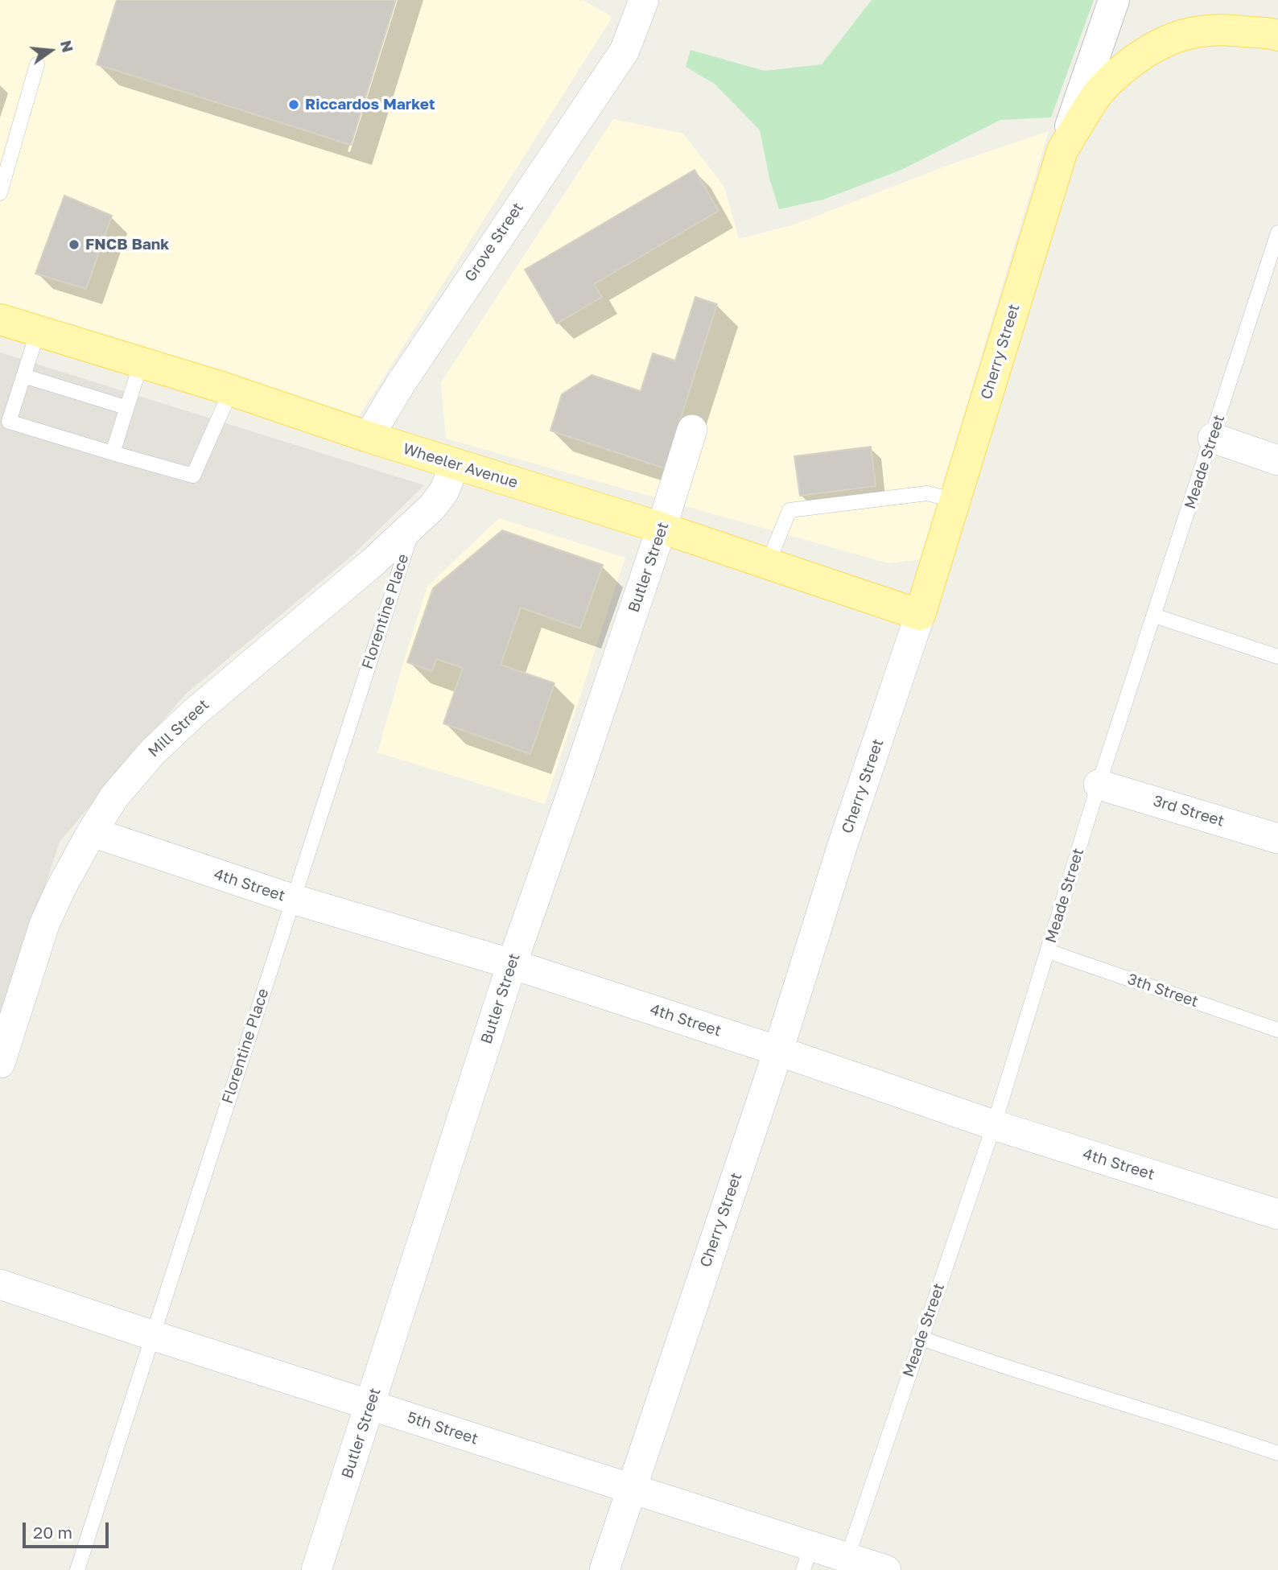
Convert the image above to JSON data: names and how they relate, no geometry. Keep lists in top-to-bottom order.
{
  "streets": {
    "main road": ["Cherry Street", "Wheeler Avenue"],
    "street": [
      "Grove Street",
      "Butler Street",
      "Mill Street",
      "3rd Street",
      "4th Street",
      "5th Street"
    ],
    "lane": ["Meade Street", "Florentine Place", "3th Street"]
  },
  "crossings": [
    ["Grove Street", "Wheeler Avenue"],
    ["Cherry Street", "Wheeler Avenue"],
    ["Cherry Street", "4th Street"],
    ["Cherry Street", "5th Street"],
    ["Meade Street", "3rd Street"],
    ["Meade Street", "4th Street"],
    ["Meade Street", "3th Street"],
    ["Meade Street", "5th Street"],
    ["Wheeler Avenue", "Butler Street"],
    ["Wheeler Avenue", "Mill Street"],
    ["Butler Street", "4th Street"],
    ["Butler Street", "5th Street"],
    ["Florentine Place", "Mill Street"],
    ["Florentine Place", "4th Street"],
    ["Florentine Place", "5th Street"],
    ["Mill Street", "4th Street"]
  ],
  "places": ["Riccardos Market", "FNCB Bank"],
  "scale_bar": "20 m",
  "north": "right"
}
